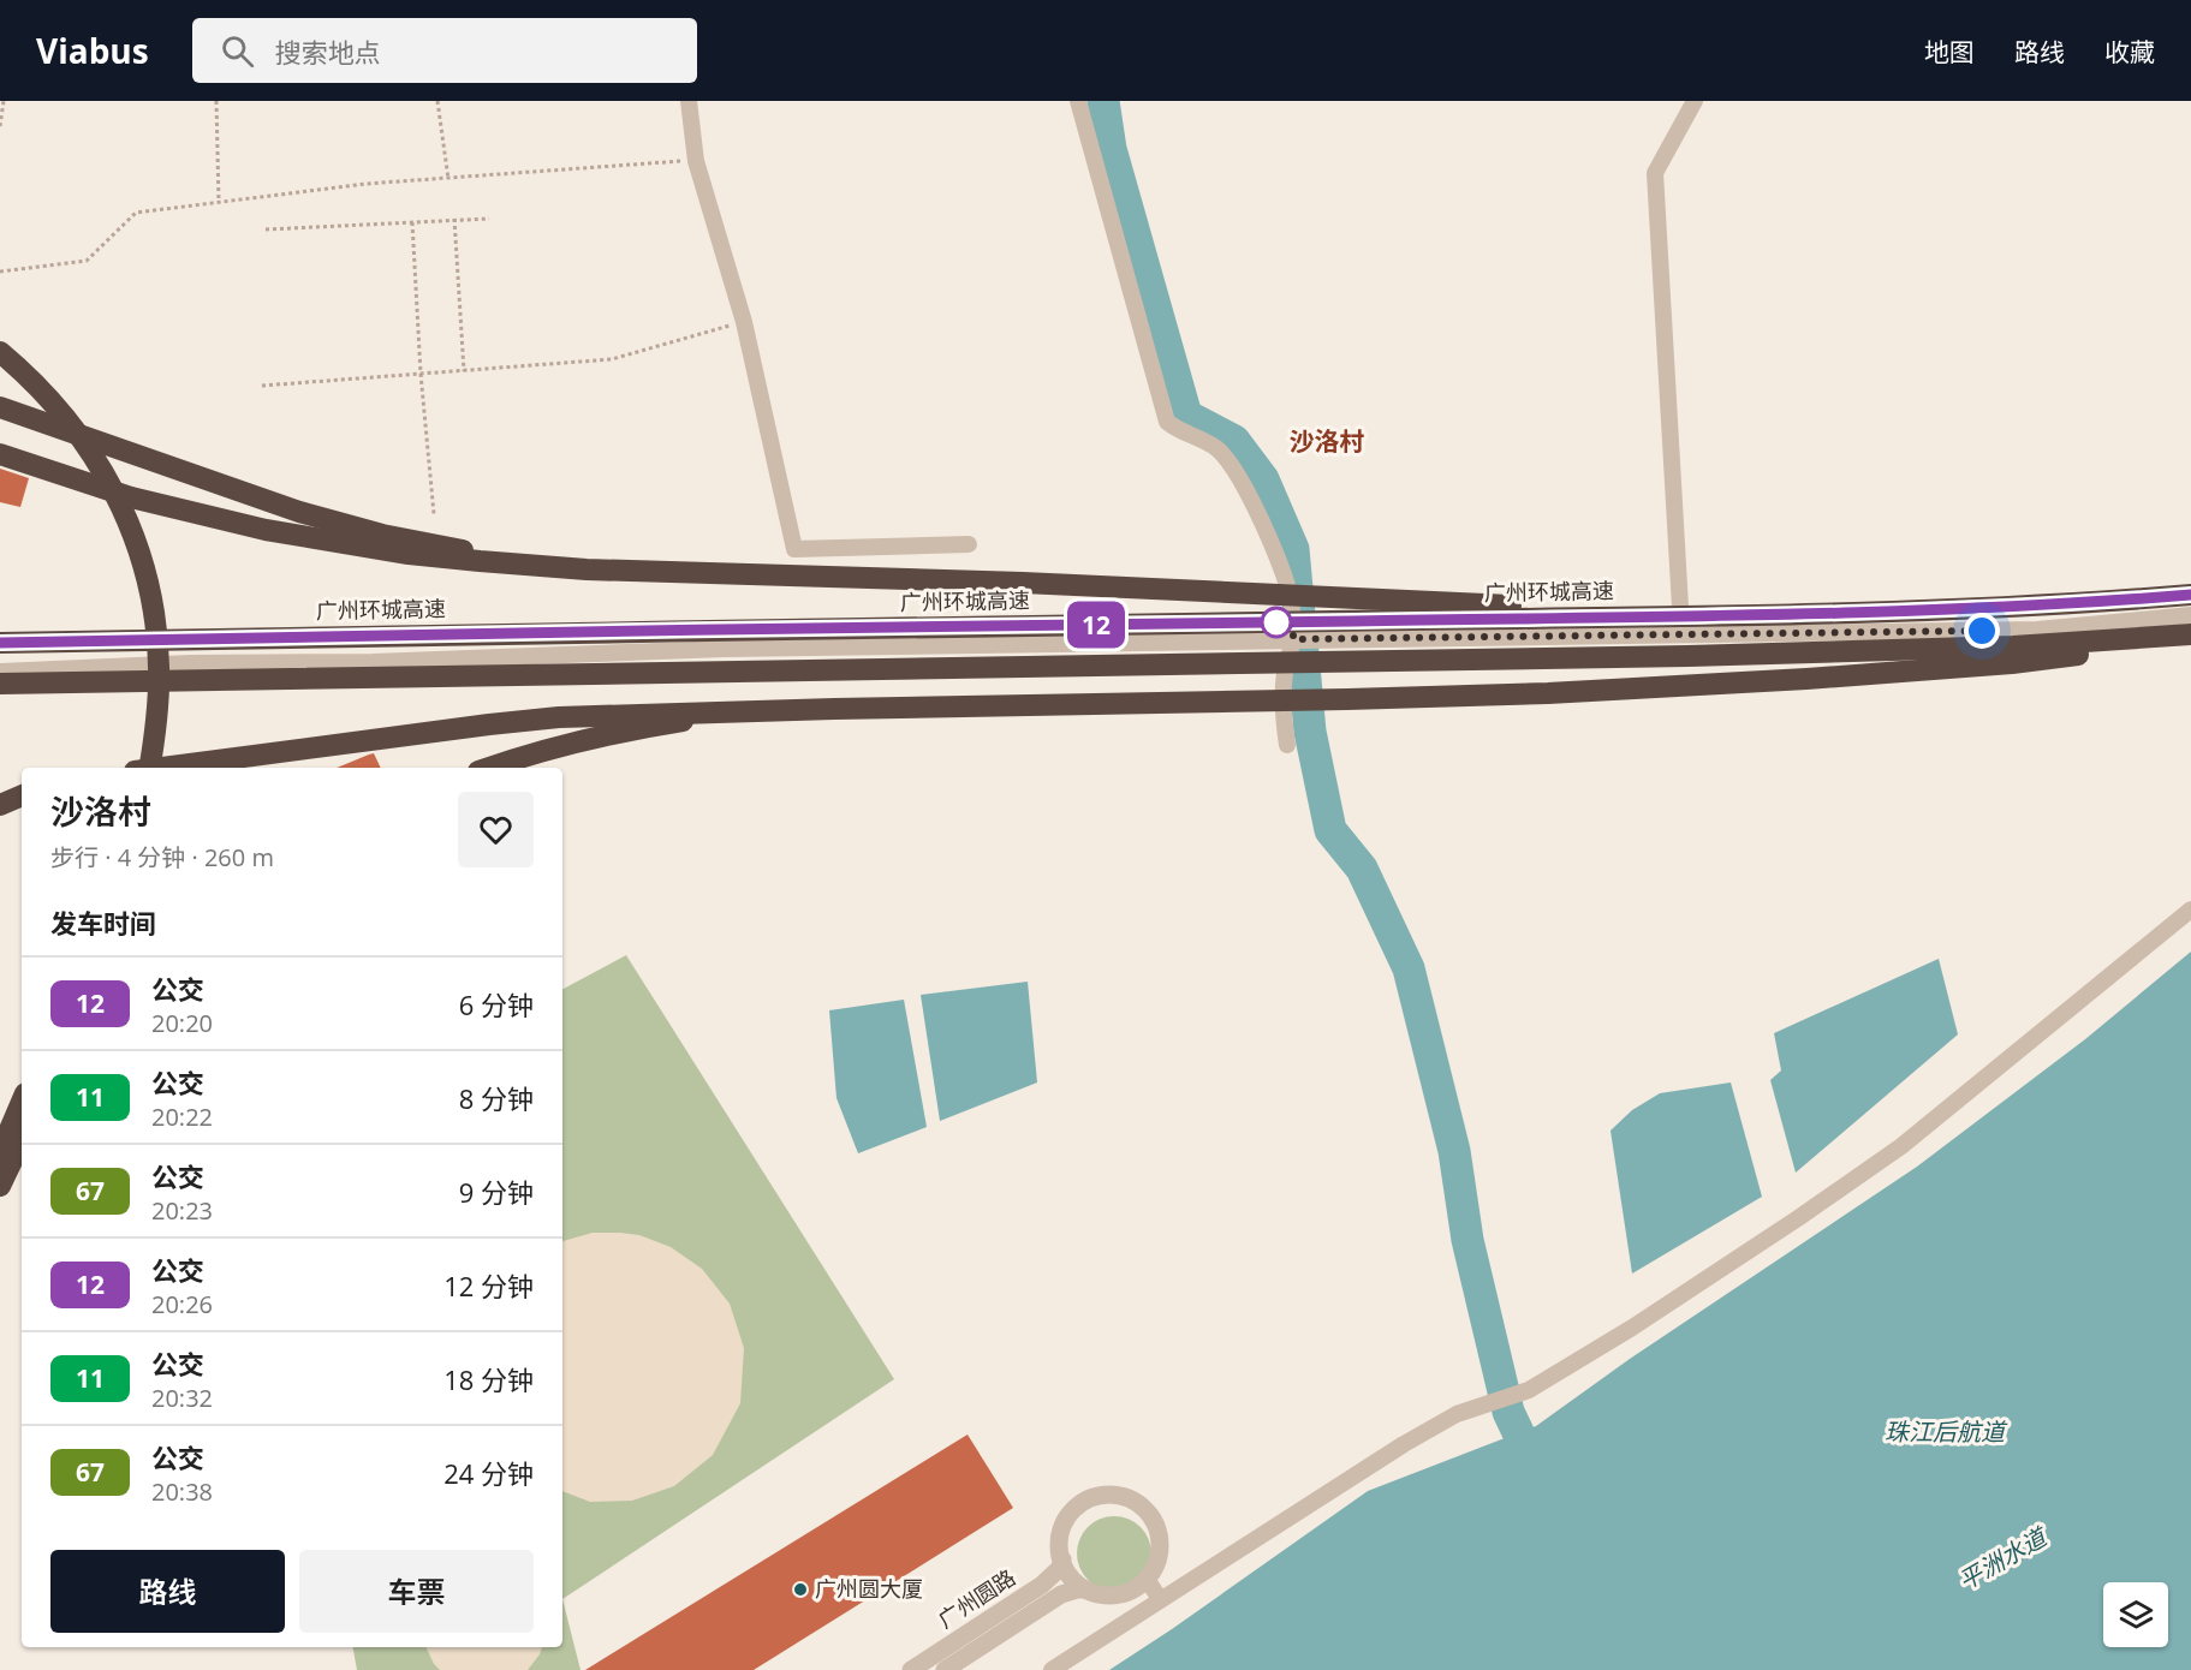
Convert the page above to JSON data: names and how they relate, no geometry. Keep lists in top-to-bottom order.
{
  "streets": {
    "highway": ["广州环城高速"],
    "street": ["广州圆路"]
  },
  "districts": ["沙洛村"],
  "water": ["珠江后航道", "平洲水道"],
  "places": ["广州圆大厦"],
  "lines": ["bus line 12"],
  "page": {
    "header": "Viabus",
    "search": "搜索地点",
    "nav": ["地图", "路线", "收藏"],
    "on_map": "12",
    "heading": [
      ["沙洛村", "步行 · 4 分钟 · 260 m"],
      "发车时间"
    ],
    "list": [
      {
        "mark": "12",
        "name": "公交",
        "note": "20:20",
        "value": "6 分钟"
      },
      {
        "mark": "11",
        "name": "公交",
        "note": "20:22",
        "value": "8 分钟"
      },
      {
        "mark": "67",
        "name": "公交",
        "note": "20:23",
        "value": "9 分钟"
      },
      {
        "mark": "12",
        "name": "公交",
        "note": "20:26",
        "value": "12 分钟"
      },
      {
        "mark": "11",
        "name": "公交",
        "note": "20:32",
        "value": "18 分钟"
      },
      {
        "mark": "67",
        "name": "公交",
        "note": "20:38",
        "value": "24 分钟"
      }
    ],
    "buttons": ["路线", "车票"]
  }
}
